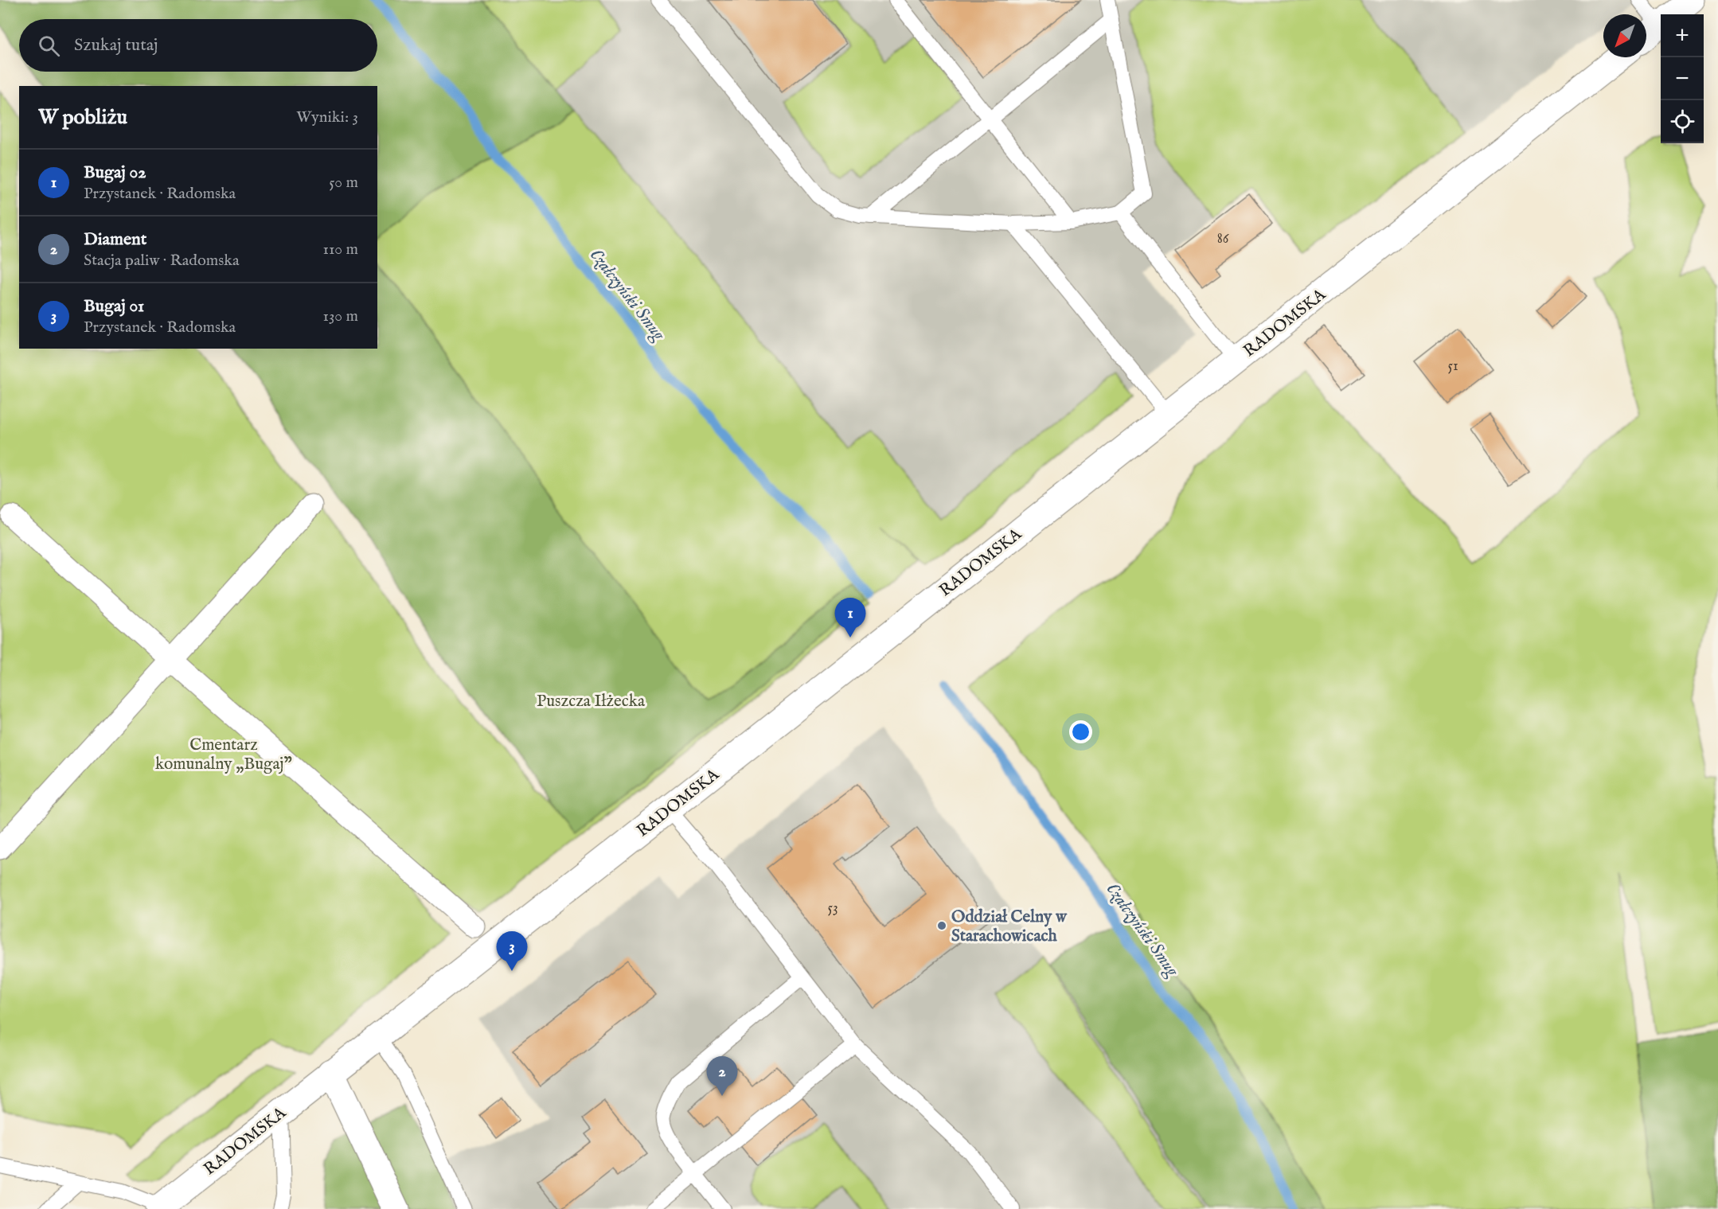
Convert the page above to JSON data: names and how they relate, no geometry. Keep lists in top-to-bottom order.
{
  "streets": {
    "street": ["RADOMSKA"]
  },
  "water": ["Czałczyński Smug"],
  "parks": ["Puszcza Iłżecka", "Cmentarz komunalny „Bugaj”"],
  "places": ["Oddział Celny w Starachowicach"],
  "house_numbers": ["86", "51", "53"],
  "north": "bottom left",
  "page": {
    "map_buttons": ["+", "−"],
    "search": "Szukaj tutaj",
    "heading": ["W pobliżu", "Wyniki: 3"],
    "list": [
      {
        "mark": "1",
        "name": "Bugaj 02",
        "note": "Przystanek · Radomska",
        "value": "50 m"
      },
      {
        "mark": "2",
        "name": "Diament",
        "note": "Stacja paliw · Radomska",
        "value": "110 m"
      },
      {
        "mark": "3",
        "name": "Bugaj 01",
        "note": "Przystanek · Radomska",
        "value": "130 m"
      }
    ],
    "pins": ["1", "3", "2"]
  }
}
